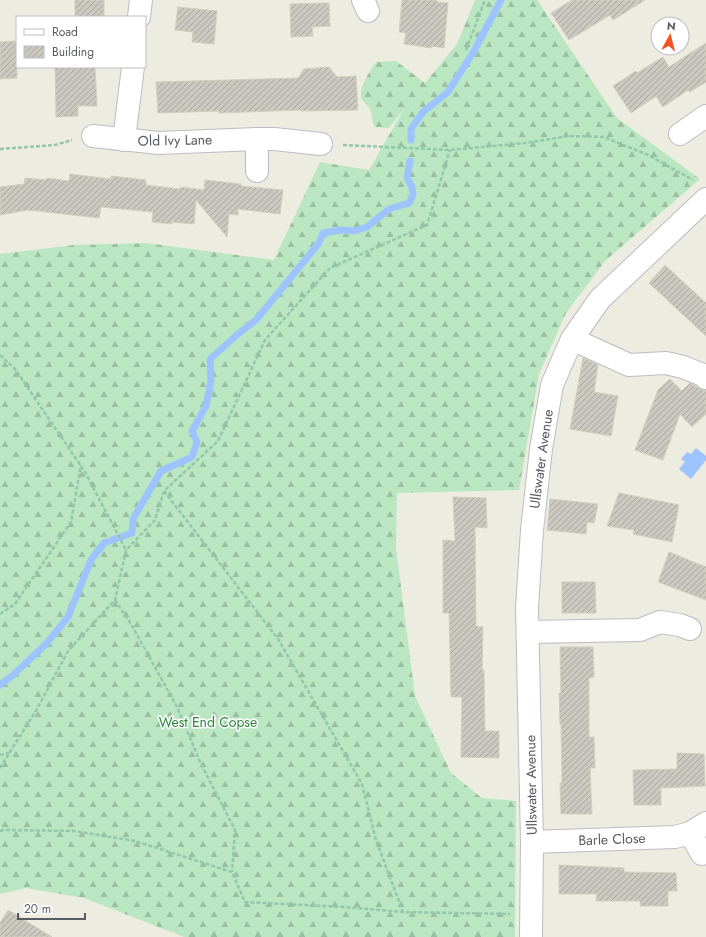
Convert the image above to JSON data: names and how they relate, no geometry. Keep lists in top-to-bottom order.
{
  "streets": {
    "street": ["Old Ivy Lane", "Ullswater Avenue", "Barle Close"]
  },
  "crossings": [
    ["Ullswater Avenue", "Barle Close"]
  ],
  "parks": ["West End Copse"],
  "legend": ["Road", "Building"],
  "scale_bar": "20 m",
  "north": "top"
}
